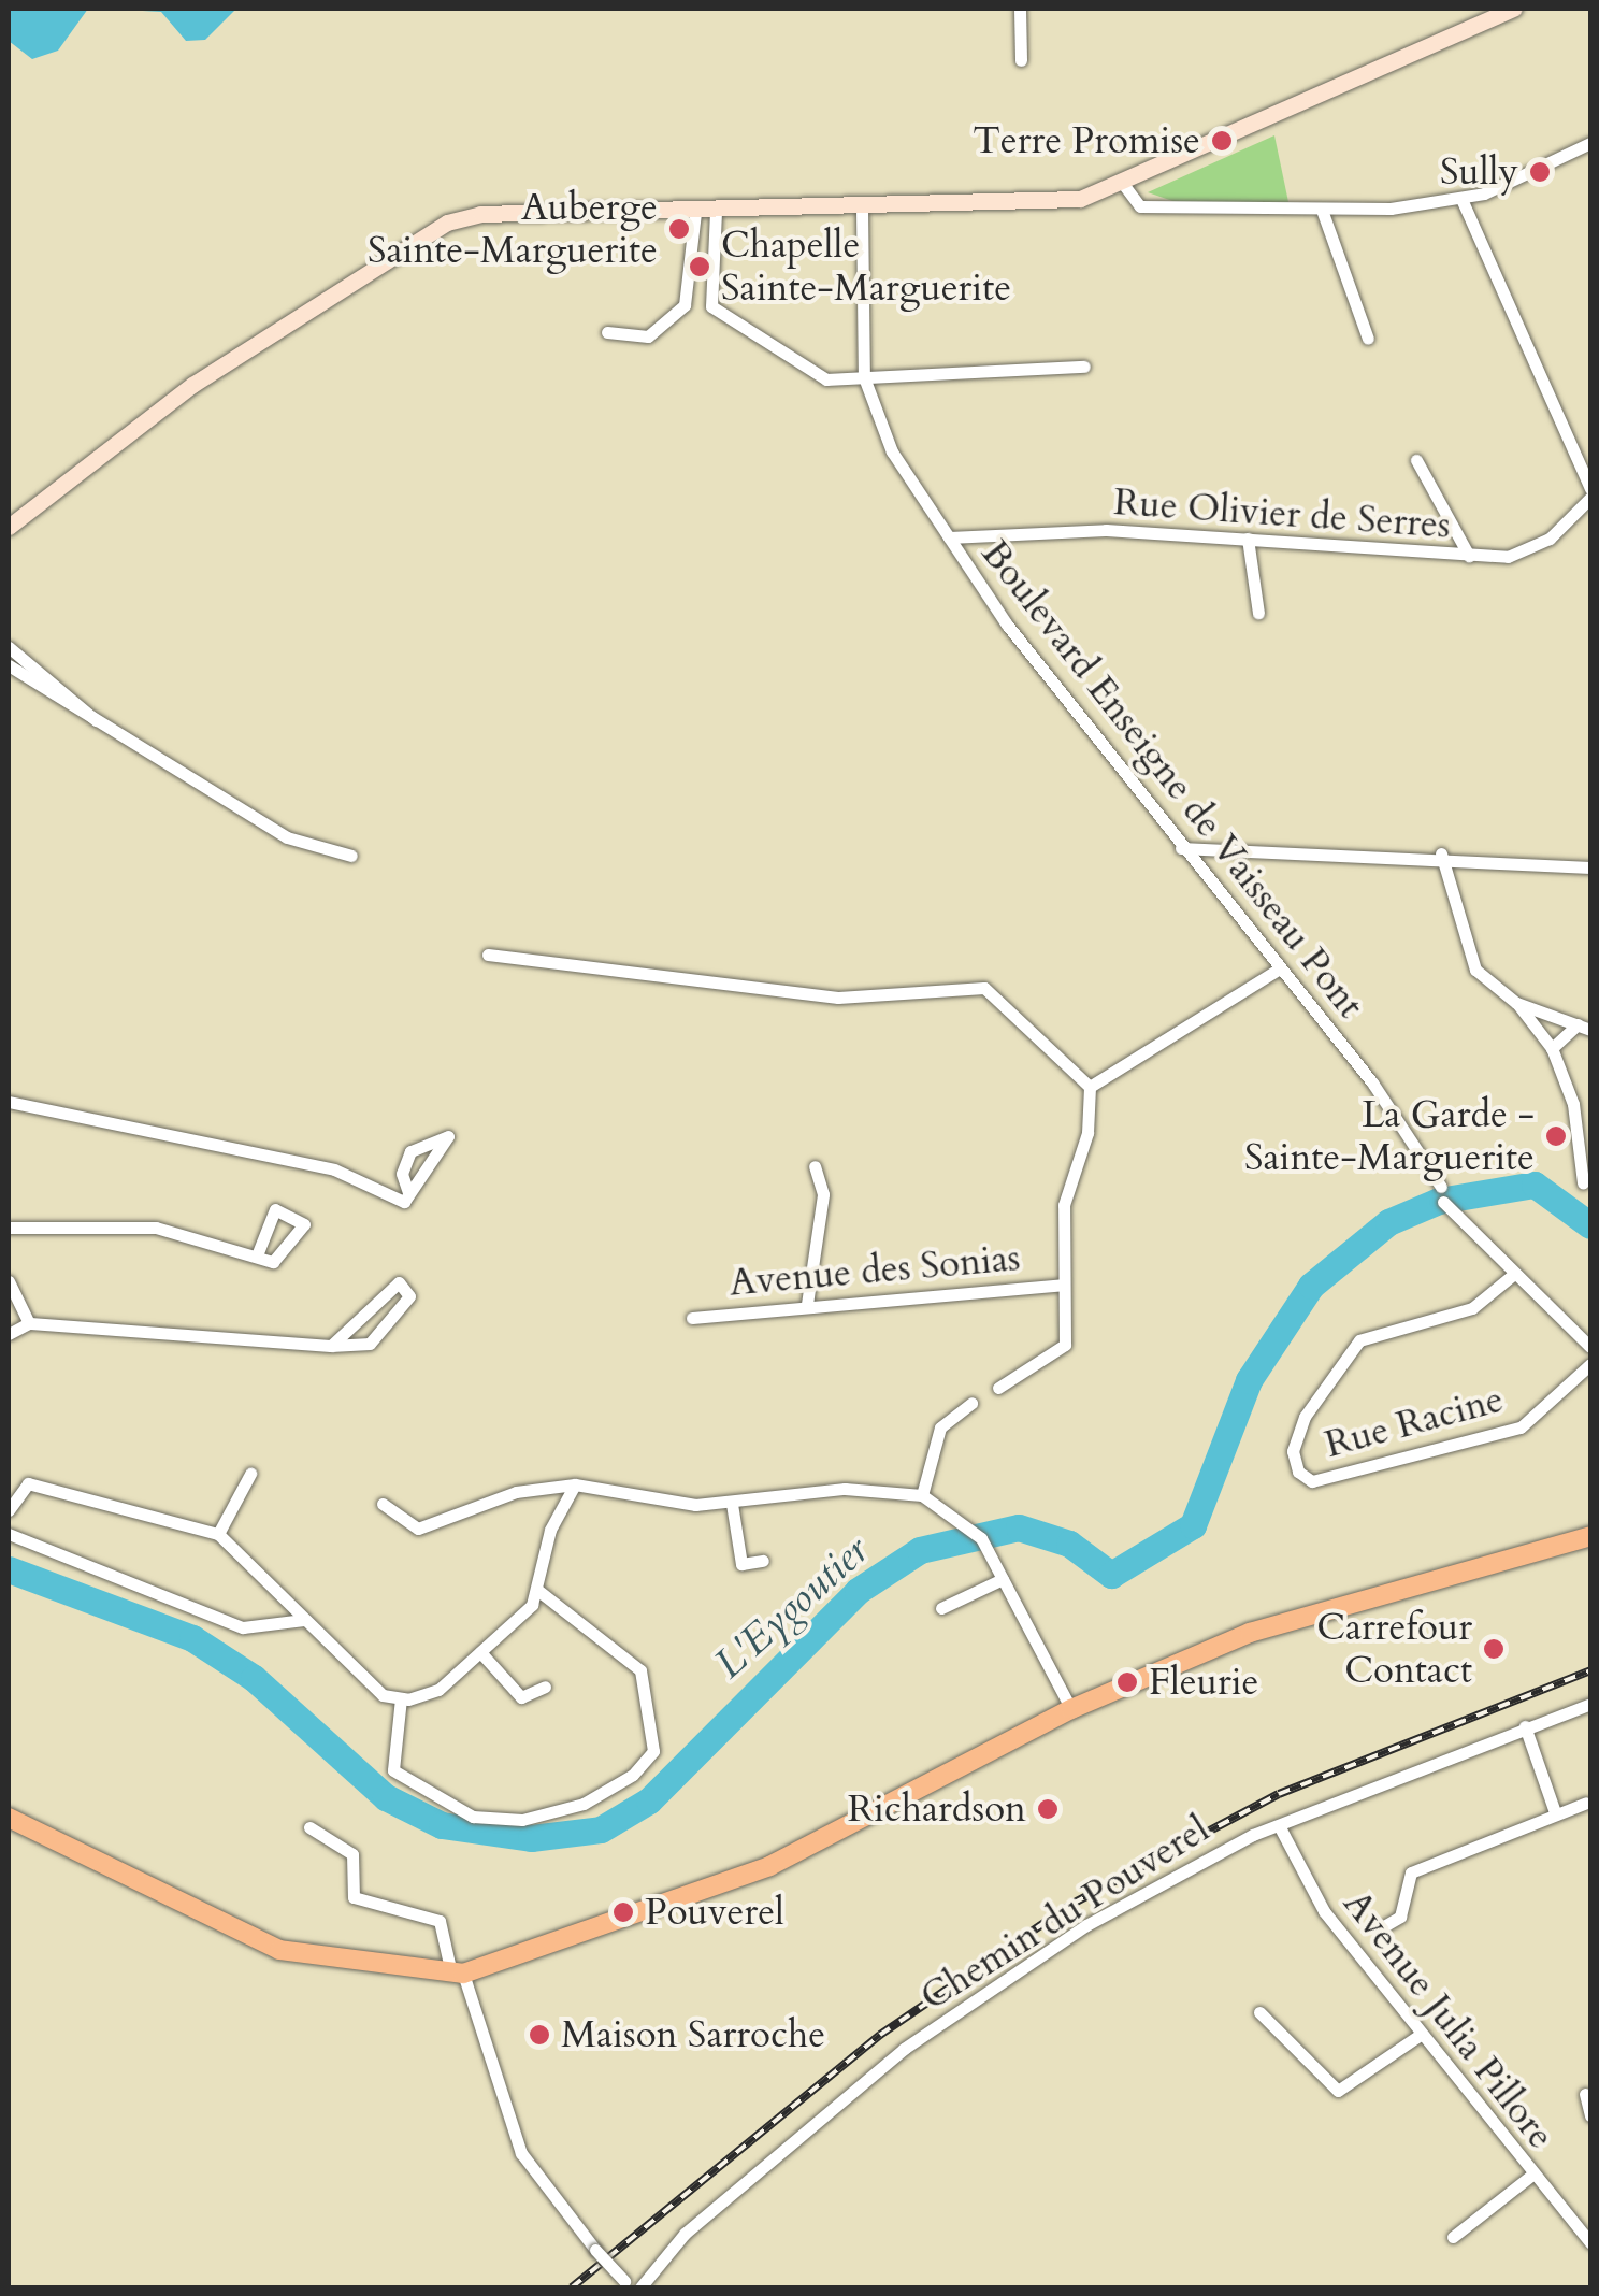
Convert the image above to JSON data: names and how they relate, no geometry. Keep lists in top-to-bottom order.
{
  "streets": {
    "street": [
      "Rue Olivier de Serres",
      "Boulevard Enseigne de Vaisseau Pont",
      "Avenue des Sonias",
      "Rue Racine",
      "Chemin du Pouverel",
      "Avenue Julia Pillore"
    ]
  },
  "crossings": [
    ["Rue Olivier de Serres", "Boulevard Enseigne de Vaisseau Pont"],
    ["Chemin du Pouverel", "Avenue Julia Pillore"]
  ],
  "water": ["L'Eygoutier"],
  "places": [
    "Terre Promise",
    "Sully",
    "Auberge Sainte-Marguerite",
    "Chapelle Sainte-Marguerite",
    "La Garde - Sainte-Marguerite",
    "Carrefour Contact",
    "Fleurie",
    "Richardson",
    "Pouverel",
    "Maison Sarroche"
  ]
}
